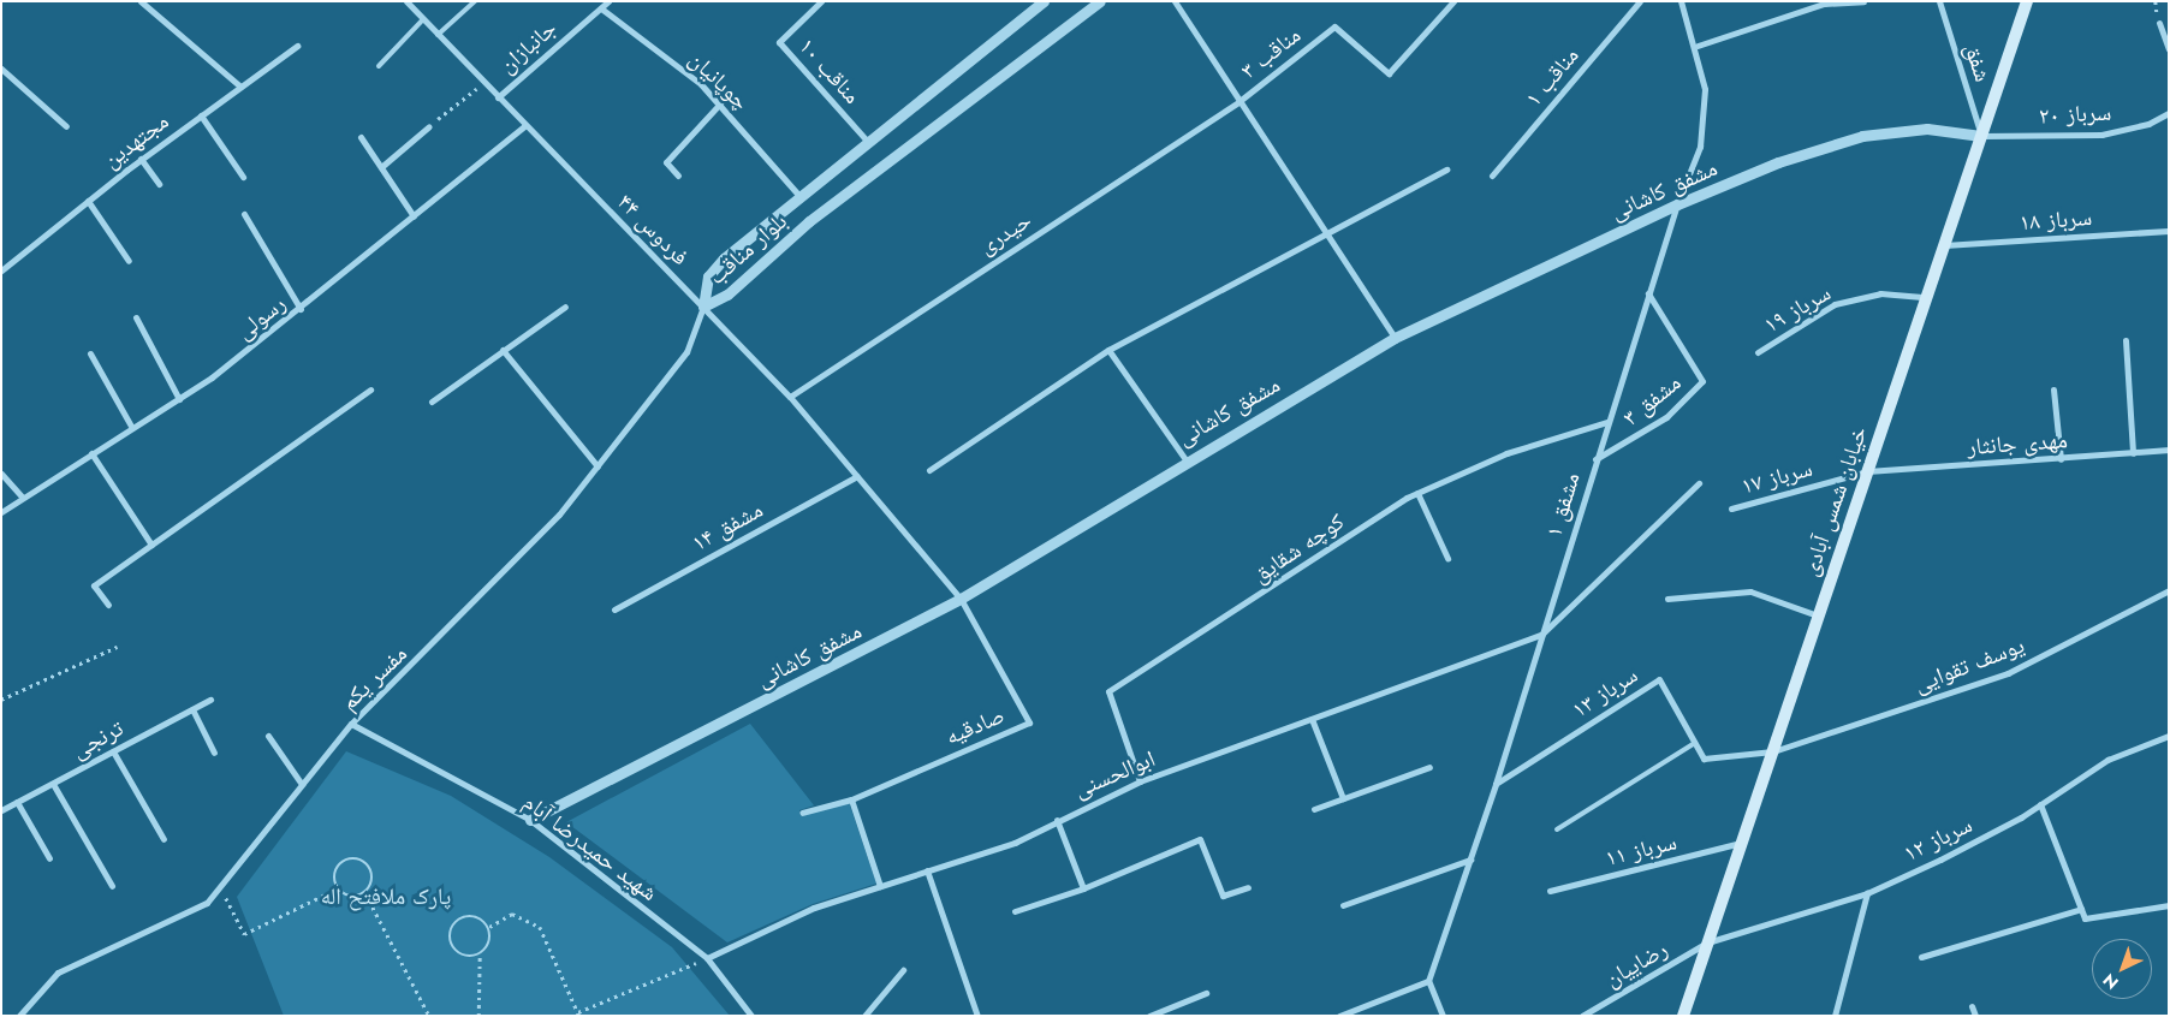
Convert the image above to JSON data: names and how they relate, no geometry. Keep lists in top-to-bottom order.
{
  "streets": {
    "main road": ["خیابان شمس آبادی"],
    "street": [
      "جانبازان",
      "مناقب ۳",
      "شفق",
      "مناقب ۱۰",
      "مناقب ۱",
      "چوپانیان",
      "سرباز ۲۰",
      "مجتهدین",
      "مشفق کاشانی",
      "سرباز ۱۸",
      "فردوس ۴۴",
      "حیدری",
      "بلوار مناقب",
      "سرباز ۱۹",
      "رسولی",
      "مشفق ۳",
      "مهدی جانثار",
      "سرباز ۱۷",
      "مشفق ۱",
      "مشفق ۱۴",
      "کوچه شقایق",
      "یوسف تقوایی",
      "مفسر یکم",
      "سرباز ۱۳",
      "صادقیه",
      "ترنجی",
      "ابوالحسنی",
      "سرباز ۱۲",
      "شهید حمیدرضا آبام",
      "سرباز ۱۱",
      "رضاییان"
    ]
  },
  "crossings": [
    ["جانبازان", "چوپانیان"],
    ["جانبازان", "فردوس ۴۴"],
    ["مناقب ۳", "حیدری"],
    ["شفق", "سرباز ۲۰"],
    ["شفق", "مشفق کاشانی"],
    ["شفق", "خیابان شمس آبادی"],
    ["مناقب ۱۰", "بلوار مناقب"],
    ["چوپانیان", "بلوار مناقب"],
    ["سرباز ۲۰", "مشفق کاشانی"],
    ["سرباز ۲۰", "خیابان شمس آبادی"],
    ["مشفق کاشانی", "فردوس ۴۴"],
    ["مشفق کاشانی", "خیابان شمس آبادی"],
    ["مشفق کاشانی", "مشفق ۱"],
    ["مشفق کاشانی", "صادقیه"],
    ["مشفق کاشانی", "شهید حمیدرضا آبام"],
    ["سرباز ۱۸", "خیابان شمس آبادی"],
    ["فردوس ۴۴", "حیدری"],
    ["فردوس ۴۴", "بلوار مناقب"],
    ["فردوس ۴۴", "رسولی"],
    ["فردوس ۴۴", "مشفق ۱۴"],
    ["فردوس ۴۴", "مفسر یکم"],
    ["فردوس ۴۴", "صادقیه"],
    ["بلوار مناقب", "مفسر یکم"],
    ["سرباز ۱۹", "خیابان شمس آبادی"],
    ["مشفق ۳", "مشفق ۱"],
    ["مهدی جانثار", "سرباز ۱۷"],
    ["مهدی جانثار", "خیابان شمس آبادی"],
    ["سرباز ۱۷", "خیابان شمس آبادی"],
    ["خیابان شمس آبادی", "یوسف تقوایی"],
    ["خیابان شمس آبادی", "سرباز ۱۳"],
    ["خیابان شمس آبادی", "سرباز ۱۲"],
    ["خیابان شمس آبادی", "سرباز ۱۱"],
    ["خیابان شمس آبادی", "رضاییان"],
    ["مشفق ۱", "کوچه شقایق"],
    ["مشفق ۱", "سرباز ۱۳"],
    ["مشفق ۱", "ابوالحسنی"],
    ["کوچه شقایق", "ابوالحسنی"],
    ["یوسف تقوایی", "سرباز ۱۳"],
    ["مفسر یکم", "شهید حمیدرضا آبام"],
    ["ابوالحسنی", "شهید حمیدرضا آبام"],
    ["سرباز ۱۲", "رضاییان"]
  ],
  "parks": ["پارک ملافتح اله"],
  "north": "bottom left"
}
